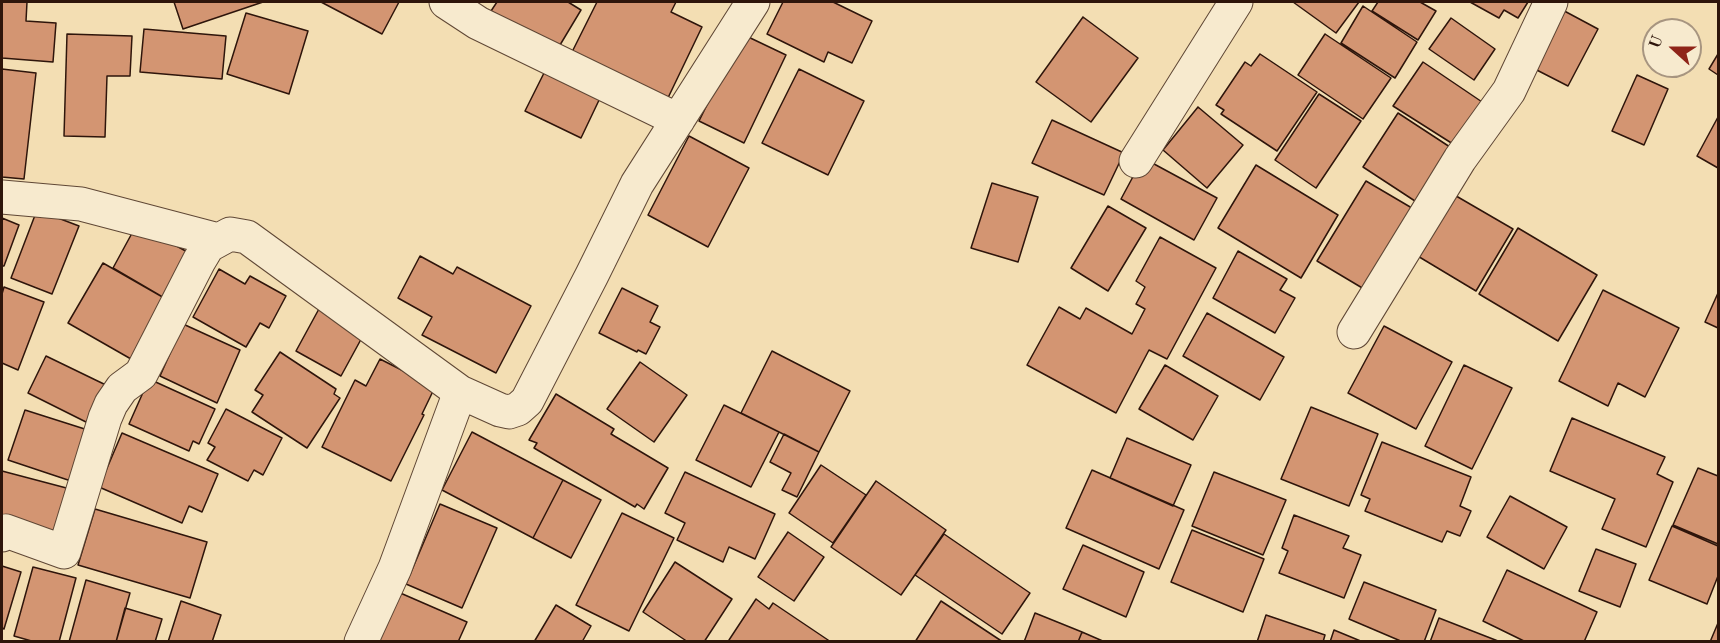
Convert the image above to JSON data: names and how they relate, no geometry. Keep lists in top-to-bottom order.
{
  "north": "left"
}
